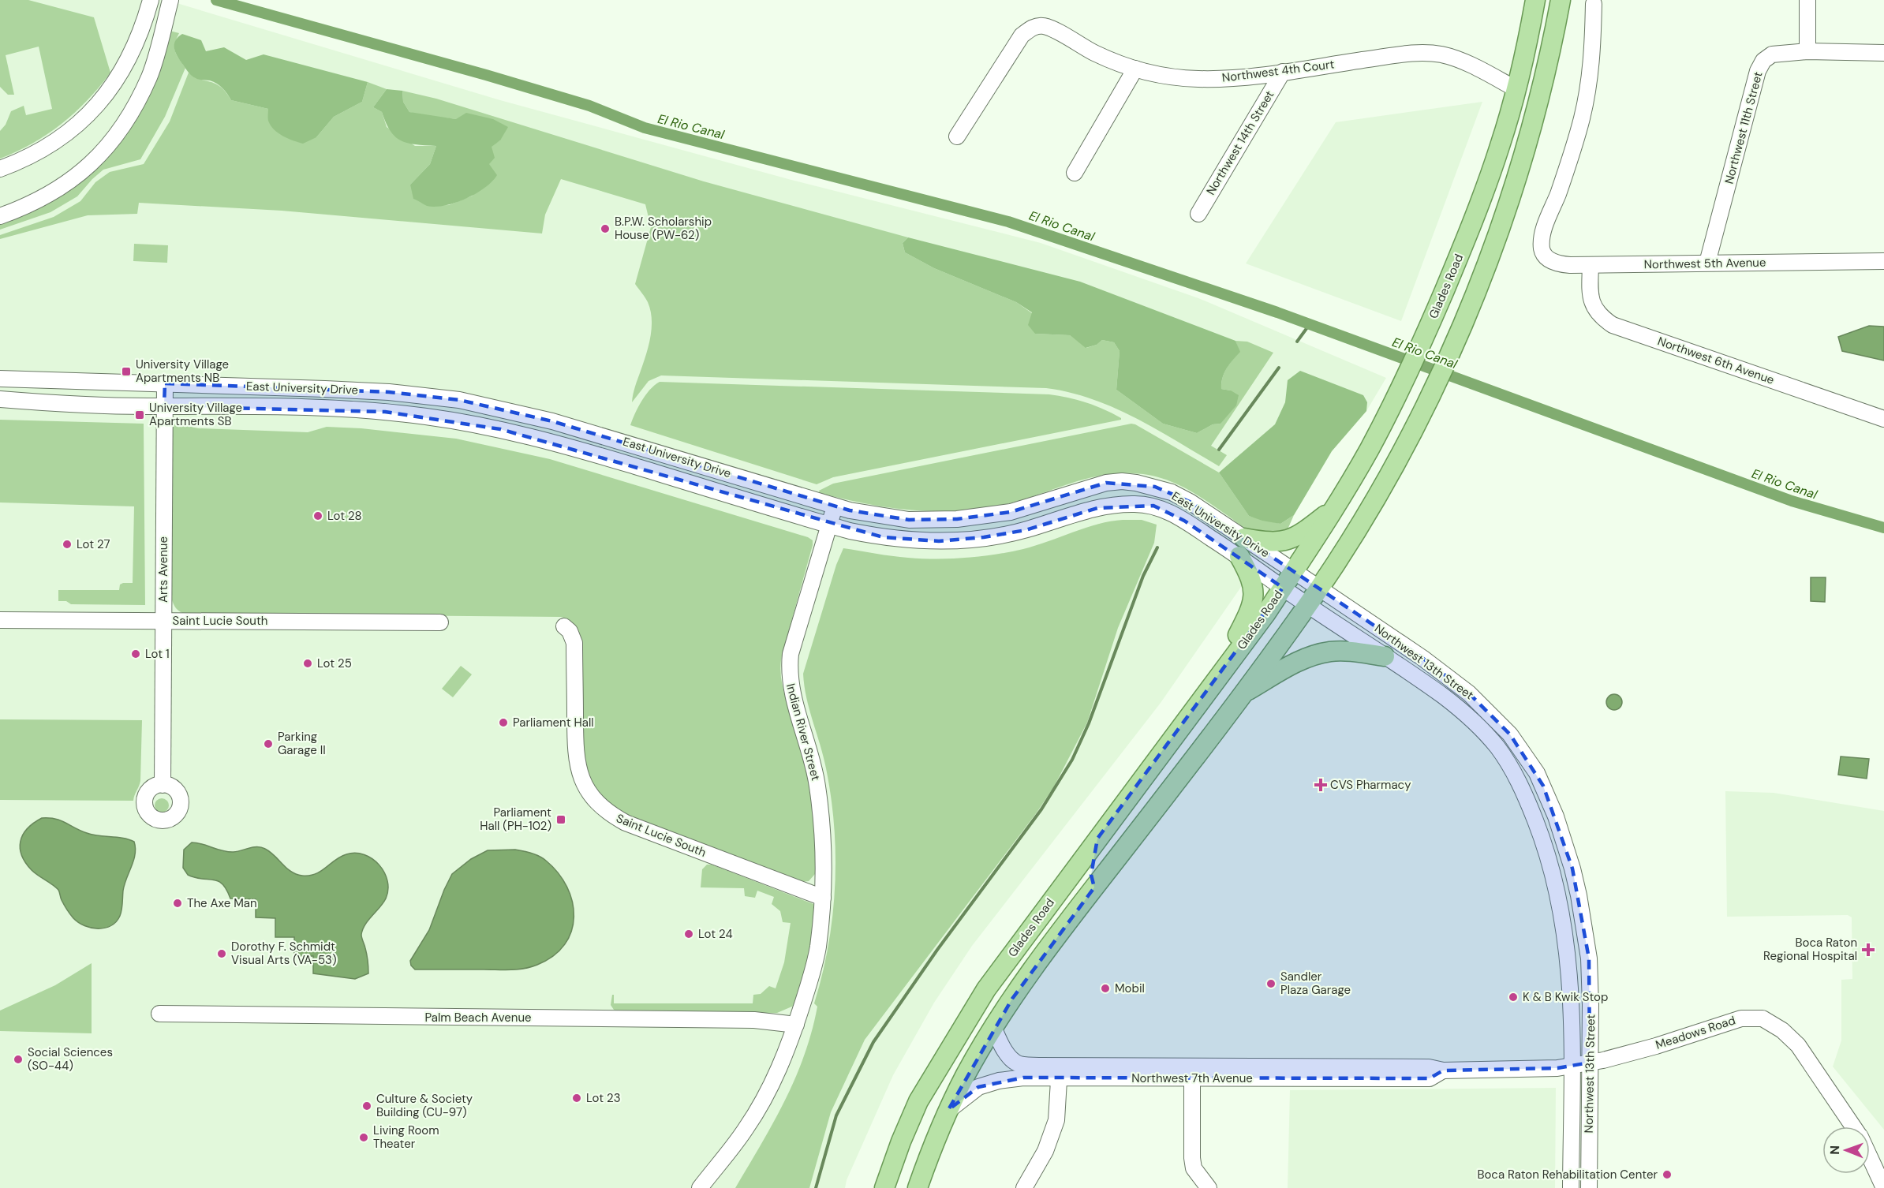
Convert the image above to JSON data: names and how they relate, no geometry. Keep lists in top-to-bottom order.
{
  "streets": {
    "main road": ["Glades Road"],
    "street": [
      "Northwest 4th Court",
      "Northwest 11th Street",
      "Northwest 14th Street",
      "Northwest 5th Avenue",
      "Northwest 6th Avenue",
      "East University Drive",
      "Arts Avenue",
      "Saint Lucie South",
      "Northwest 13th Street",
      "Indian River Street",
      "Palm Beach Avenue",
      "Meadows Road",
      "Northwest 7th Avenue"
    ]
  },
  "crossings": [
    ["Northwest 4th Court", "Northwest 14th Street"],
    ["Northwest 4th Court", "Glades Road"],
    ["Northwest 11th Street", "Northwest 5th Avenue"],
    ["Northwest 5th Avenue", "Northwest 6th Avenue"],
    ["Glades Road", "East University Drive"],
    ["East University Drive", "Arts Avenue"],
    ["East University Drive", "Northwest 13th Street"],
    ["East University Drive", "Indian River Street"],
    ["Arts Avenue", "Saint Lucie South"],
    ["Saint Lucie South", "Indian River Street"],
    ["Northwest 13th Street", "Meadows Road"],
    ["Northwest 13th Street", "Northwest 7th Avenue"],
    ["Indian River Street", "Palm Beach Avenue"],
    ["Meadows Road", "Northwest 7th Avenue"]
  ],
  "water": ["El Rio Canal"],
  "places": {
    "other": [
      "B.P.W. Scholarship House (PW-62)",
      "Lot 28",
      "Lot 27",
      "Lot 1",
      "Lot 25",
      "Parliament Hall",
      "Parking Garage II",
      "The Axe Man",
      "Lot 24",
      "Dorothy F. Schmidt Visual Arts (VA-53)",
      "Sandler Plaza Garage",
      "Mobil",
      "K & B Kwik Stop",
      "Social Sciences (SO-44)",
      "Lot 23",
      "Culture & Society Building (CU-97)",
      "Living Room Theater",
      "Boca Raton Rehabilitation Center"
    ],
    "transit": ["University Village Apartments NB", "University Village Apartments SB", "Parliament Hall (PH-102)"],
    "health": ["CVS Pharmacy", "Boca Raton Regional Hospital"]
  },
  "north": "left"
}
